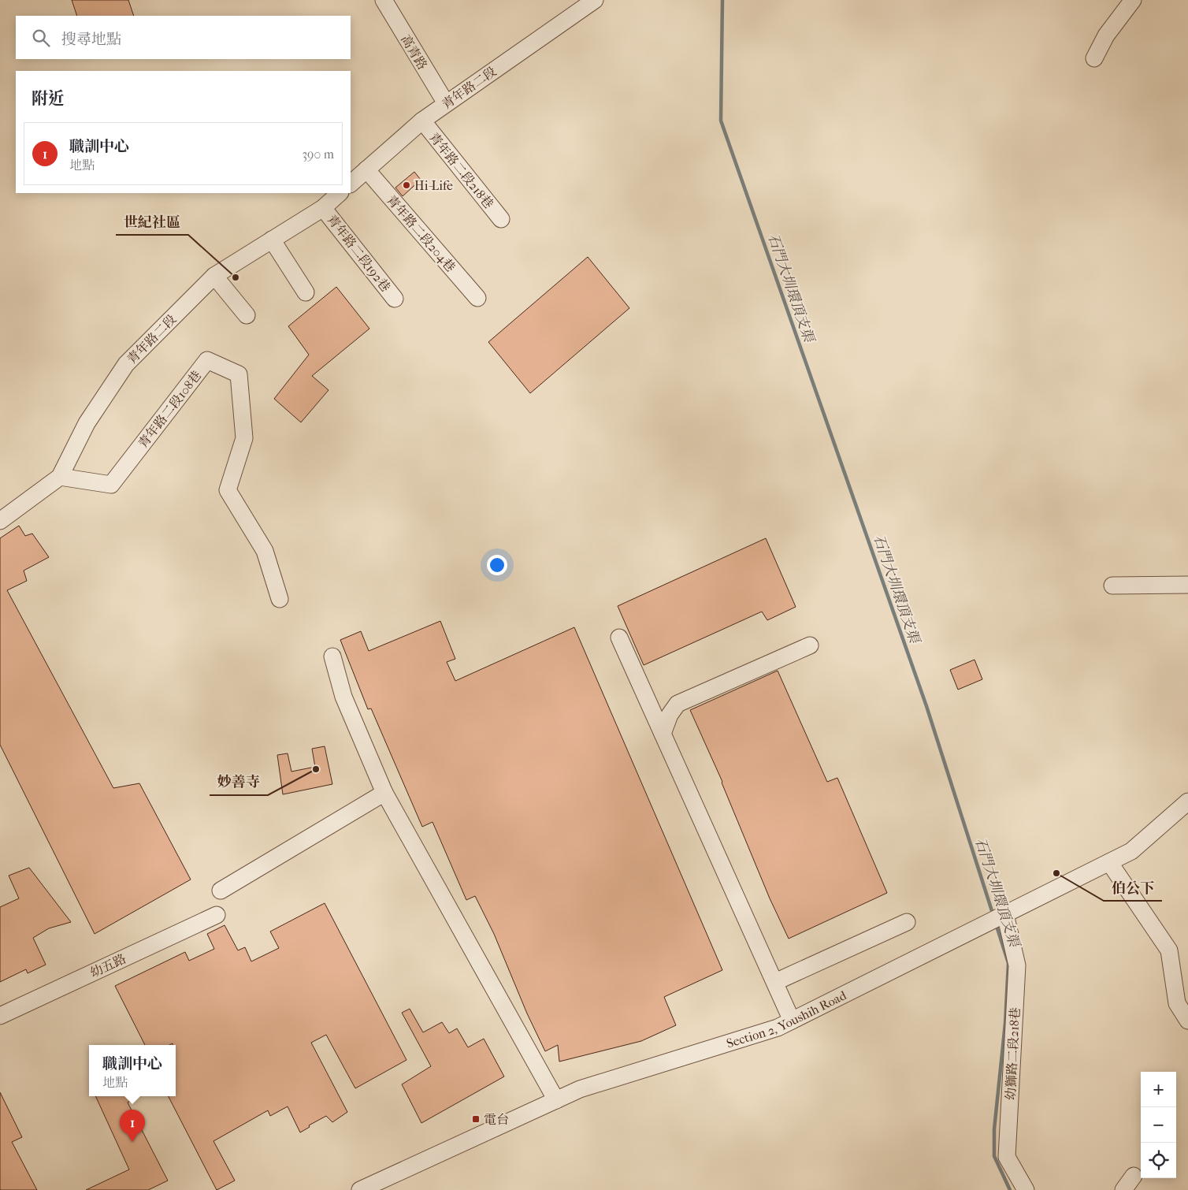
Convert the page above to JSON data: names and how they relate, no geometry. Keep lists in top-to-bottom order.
{
  "streets": {
    "street": [
      "高青路",
      "青年路二段",
      "青年路二段218巷",
      "青年路二段204巷",
      "青年路二段192巷",
      "青年路二段108巷",
      "幼五路",
      "Section 2, Youshih Road",
      "幼獅路二段218巷"
    ]
  },
  "crossings": [
    ["高青路", "青年路二段"],
    ["青年路二段", "青年路二段218巷"],
    ["青年路二段", "青年路二段204巷"],
    ["青年路二段", "青年路二段192巷"],
    ["青年路二段", "青年路二段108巷"],
    ["Section 2, Youshih Road", "幼獅路二段218巷"]
  ],
  "water": ["石門大圳環頂支渠"],
  "places": {
    "other": [
      "Hi-Life",
      "世紀社區",
      "妙善寺",
      "伯公下"
    ],
    "transit": ["電台"]
  },
  "page": {
    "search": "搜尋地點",
    "heading": "附近",
    "list": [
      {
        "mark": "1",
        "name": "職訓中心",
        "note": "地點",
        "value": "390 m"
      }
    ],
    "popup": ["職訓中心", "地點"],
    "map_buttons": ["+", "−"],
    "pins": "1"
  }
}
